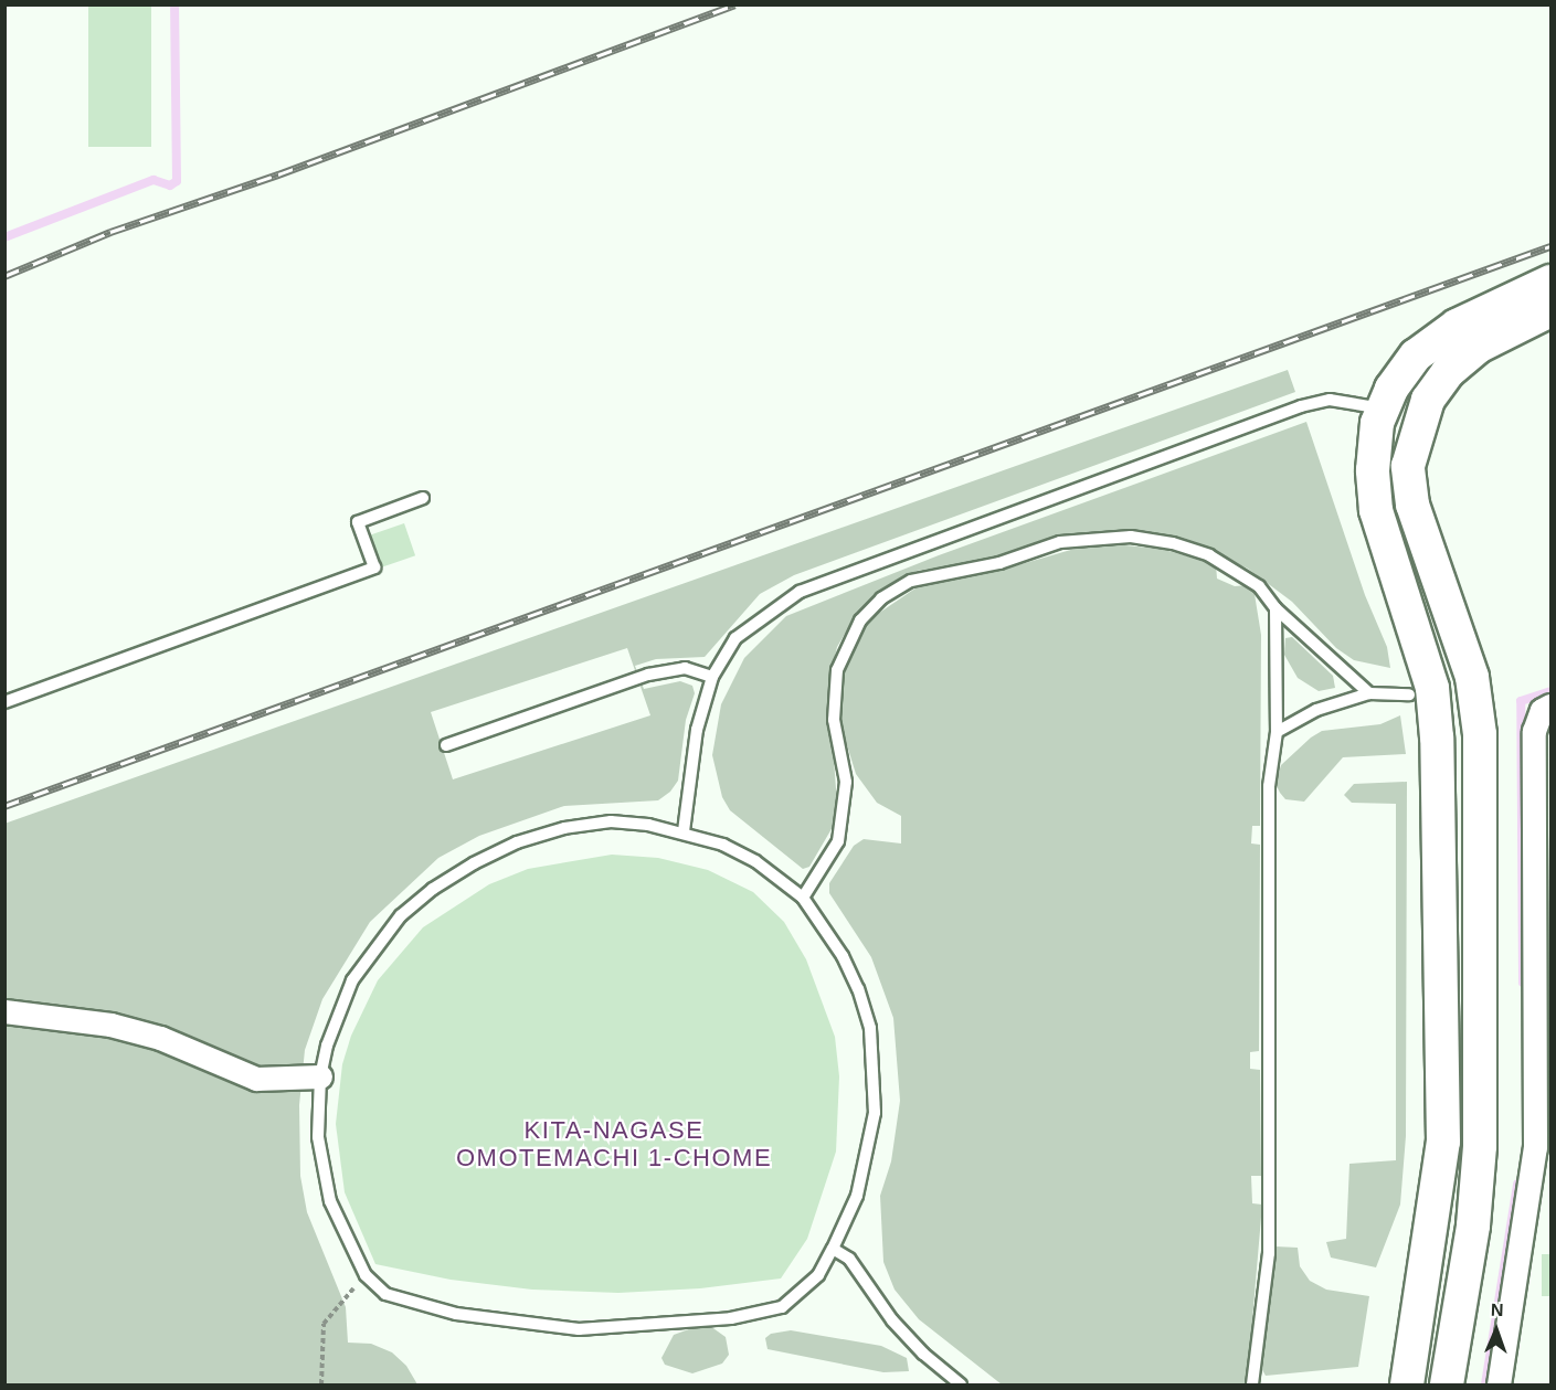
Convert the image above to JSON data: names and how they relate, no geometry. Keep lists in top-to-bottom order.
{
  "districts": ["KITA-NAGASE OMOTEMACHI 1-CHOME"],
  "north": "top"
}
